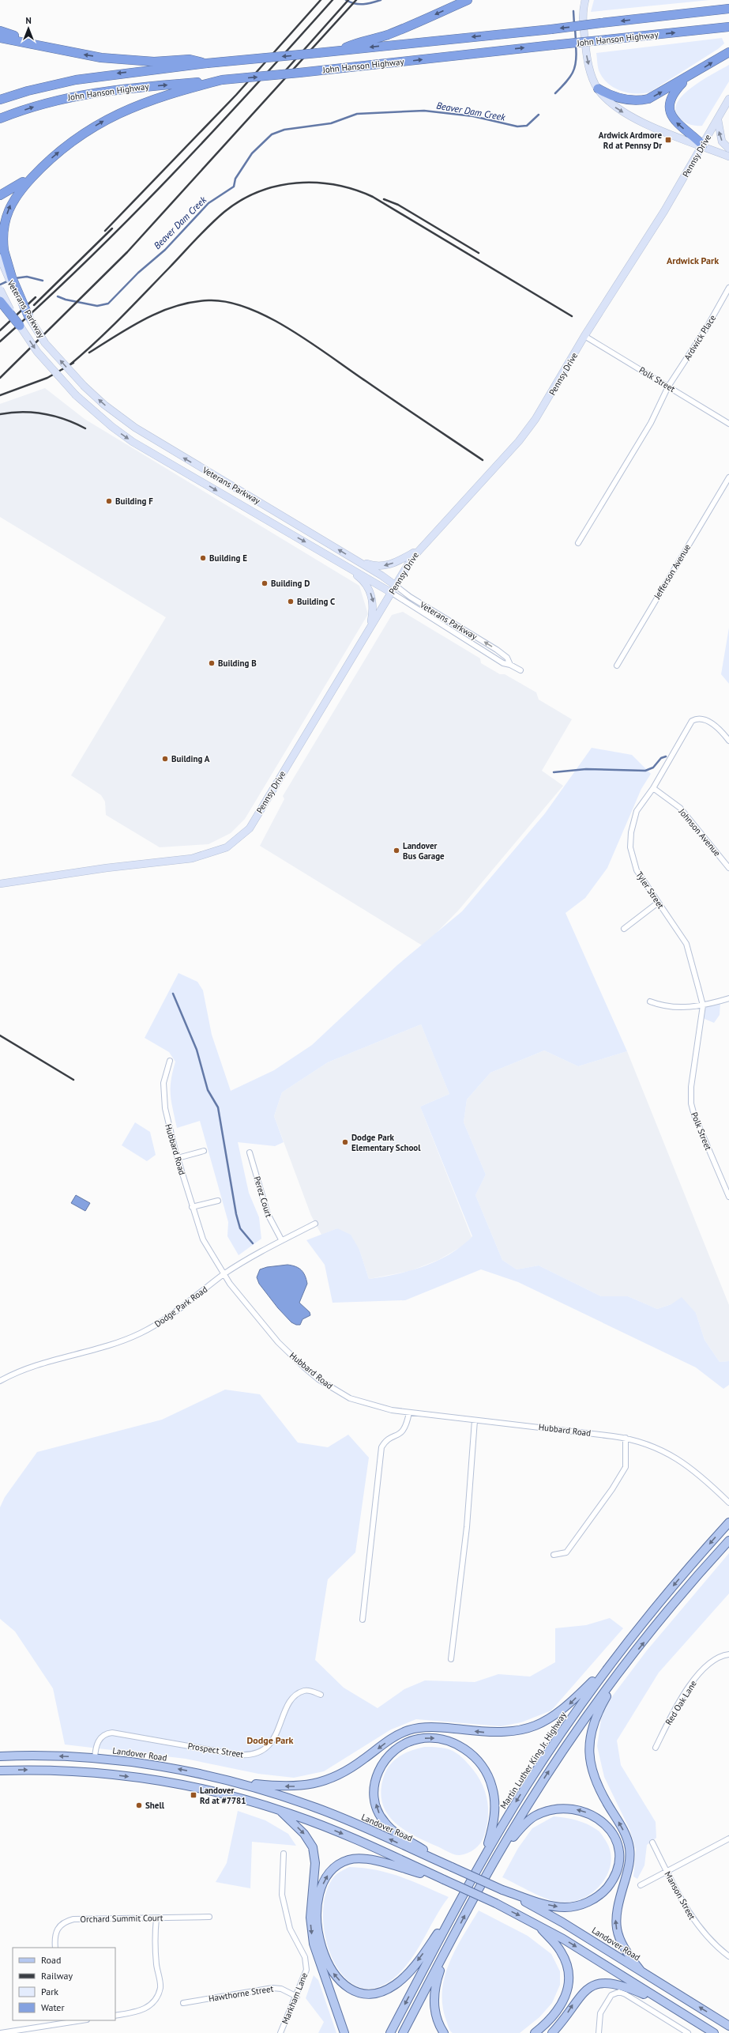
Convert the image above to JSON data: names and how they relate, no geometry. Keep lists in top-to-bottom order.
{
  "streets": {
    "highway": ["John Hanson Highway"],
    "main road": [
      "Pennsy Drive",
      "Veterans Parkway",
      "Landover Road",
      "Martin Luther King Jr. Highway"
    ],
    "street": [
      "Ardwick Place",
      "Polk Street",
      "Jefferson Avenue",
      "Johnson Avenue",
      "Tyler Street",
      "Hubbard Road",
      "Perez Court",
      "Dodge Park Road",
      "Red Oak Lane",
      "Prospect Street",
      "Manson Street",
      "Orchard Summit Court",
      "Hawthorne Street",
      "Markham Lane"
    ]
  },
  "crossings": [
    ["Pennsy Drive", "Veterans Parkway"],
    ["Pennsy Drive", "Polk Street"],
    ["Ardwick Place", "Polk Street"],
    ["Polk Street", "Tyler Street"],
    ["Johnson Avenue", "Tyler Street"],
    ["Hubbard Road", "Dodge Park Road"],
    ["Perez Court", "Dodge Park Road"],
    ["Prospect Street", "Landover Road"],
    ["Hawthorne Street", "Markham Lane"]
  ],
  "districts": ["Ardwick Park", "Dodge Park"],
  "water": ["Beaver Dam Creek"],
  "places": {
    "transit": ["Ardwick Ardmore Rd at Pennsy Dr", "Landover Rd at #7781"],
    "other": [
      "Building F",
      "Building E",
      "Building D",
      "Building C",
      "Building B",
      "Building A",
      "Landover Bus Garage",
      "Dodge Park Elementary School",
      "Shell"
    ]
  },
  "legend": [
    "Road",
    "Railway",
    "Park",
    "Water"
  ],
  "north": "top"
}
